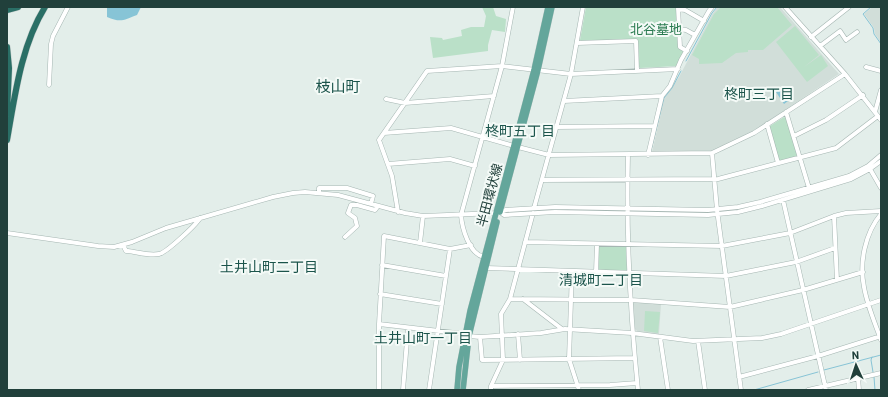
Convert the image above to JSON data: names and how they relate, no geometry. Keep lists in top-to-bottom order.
{
  "streets": {
    "main road": ["半田環状線"]
  },
  "districts": [
    "枝山町",
    "柊町三丁目",
    "柊町五丁目",
    "土井山町二丁目",
    "清城町二丁目",
    "土井山町一丁目"
  ],
  "parks": ["北谷墓地"],
  "north": "top"
}
